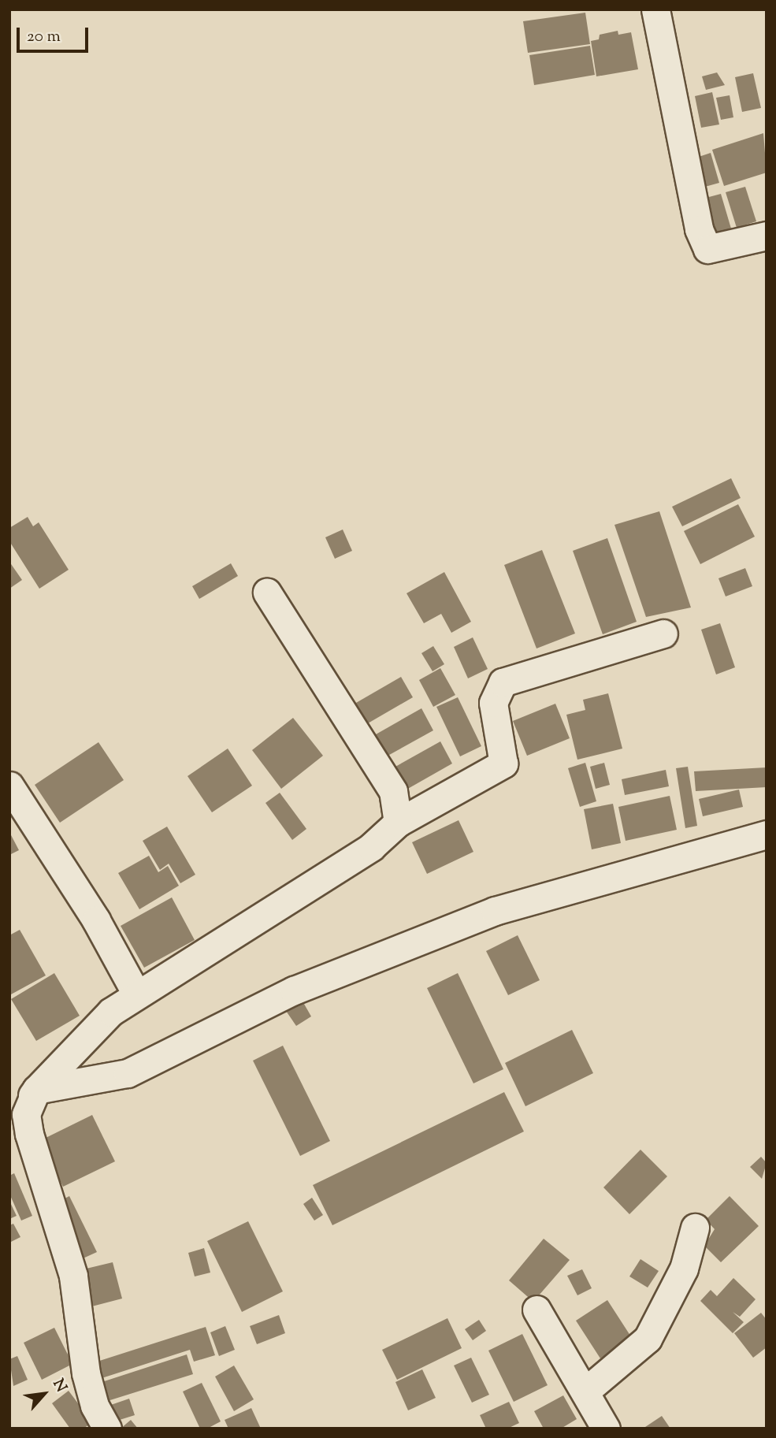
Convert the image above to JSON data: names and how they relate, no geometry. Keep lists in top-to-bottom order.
{
  "scale_bar": "20 m",
  "north": "top right"
}
